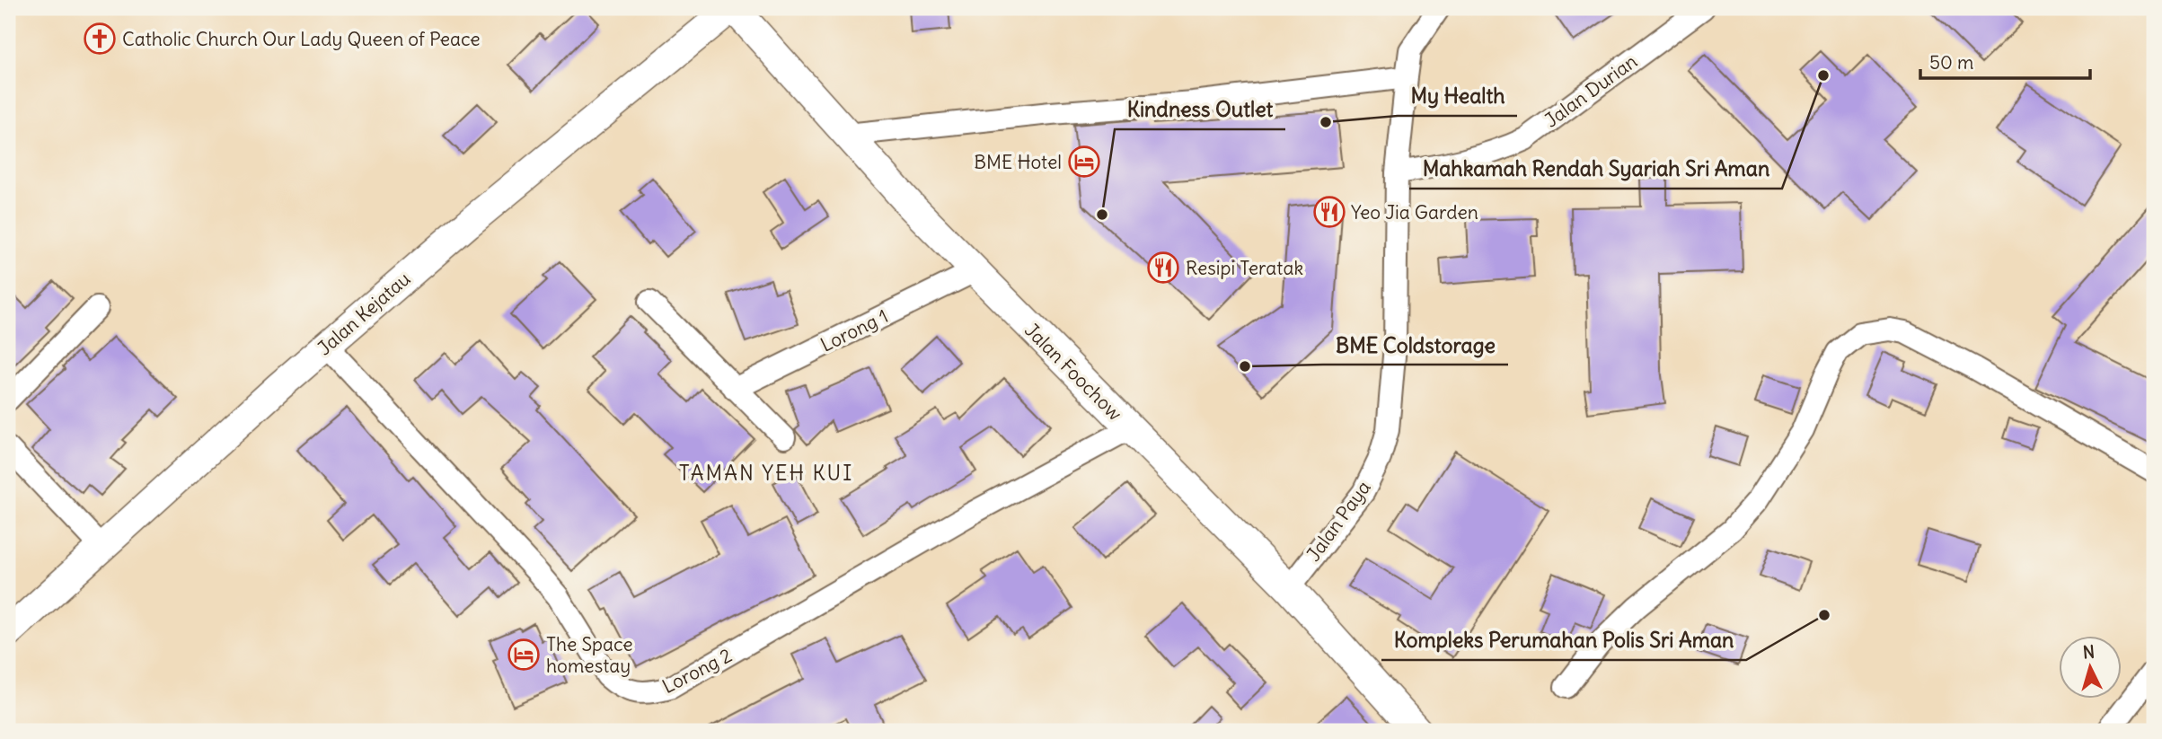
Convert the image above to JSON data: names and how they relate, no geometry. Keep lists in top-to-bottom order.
{
  "streets": {
    "main road": ["Jalan Kejatau", "Jalan Foochow"],
    "street": [
      "Jalan Durian",
      "Lorong 1",
      "Jalan Paya",
      "Lorong 2"
    ]
  },
  "crossings": [
    ["Jalan Durian", "Jalan Paya"],
    ["Jalan Kejatau", "Jalan Foochow"],
    ["Jalan Kejatau", "Lorong 2"],
    ["Lorong 1", "Jalan Foochow"],
    ["Jalan Foochow", "Jalan Paya"],
    ["Jalan Foochow", "Lorong 2"]
  ],
  "districts": ["TAMAN YEH KUI"],
  "places": {
    "church": ["Catholic Church Our Lady Queen of Peace"],
    "other": [
      "Mahkamah Rendah Syariah Sri Aman",
      "My Health",
      "Kindness Outlet",
      "BME Coldstorage",
      "Kompleks Perumahan Polis Sri Aman"
    ],
    "hotel": ["BME Hotel", "The Space homestay"],
    "restaurant": ["Yeo Jia Garden", "Resipi Teratak"]
  },
  "scale_bar": "50 m",
  "north": "top"
}
